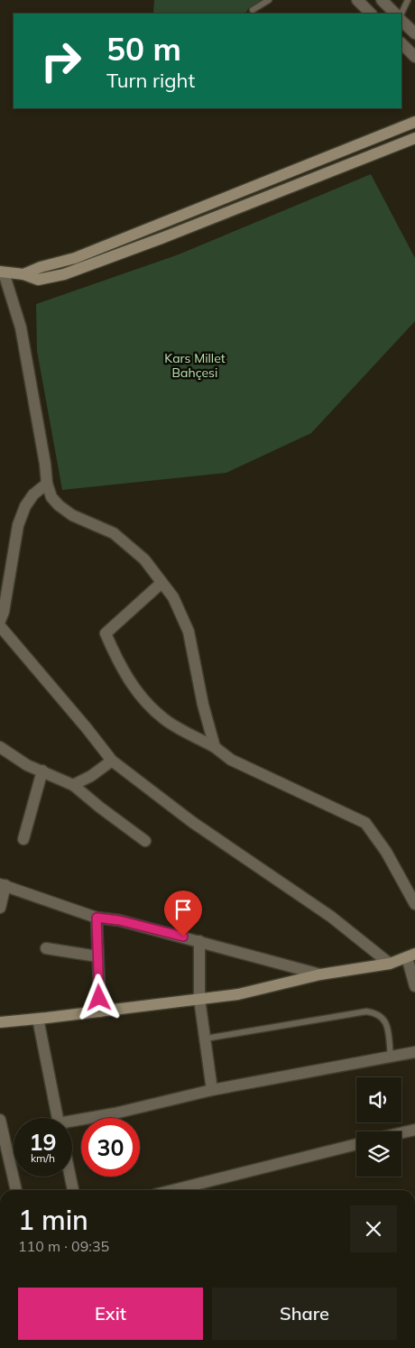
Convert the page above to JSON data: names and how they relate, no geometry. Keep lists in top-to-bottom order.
{
  "parks": ["Kars Millet Bahçesi"],
  "page": {
    "turn": ["50 m", "Turn right"],
    "speed": "19 km/h",
    "limit": "30",
    "heading": ["1 min", "110 m · 09:35"],
    "buttons": ["Exit", "Share"]
  }
}
